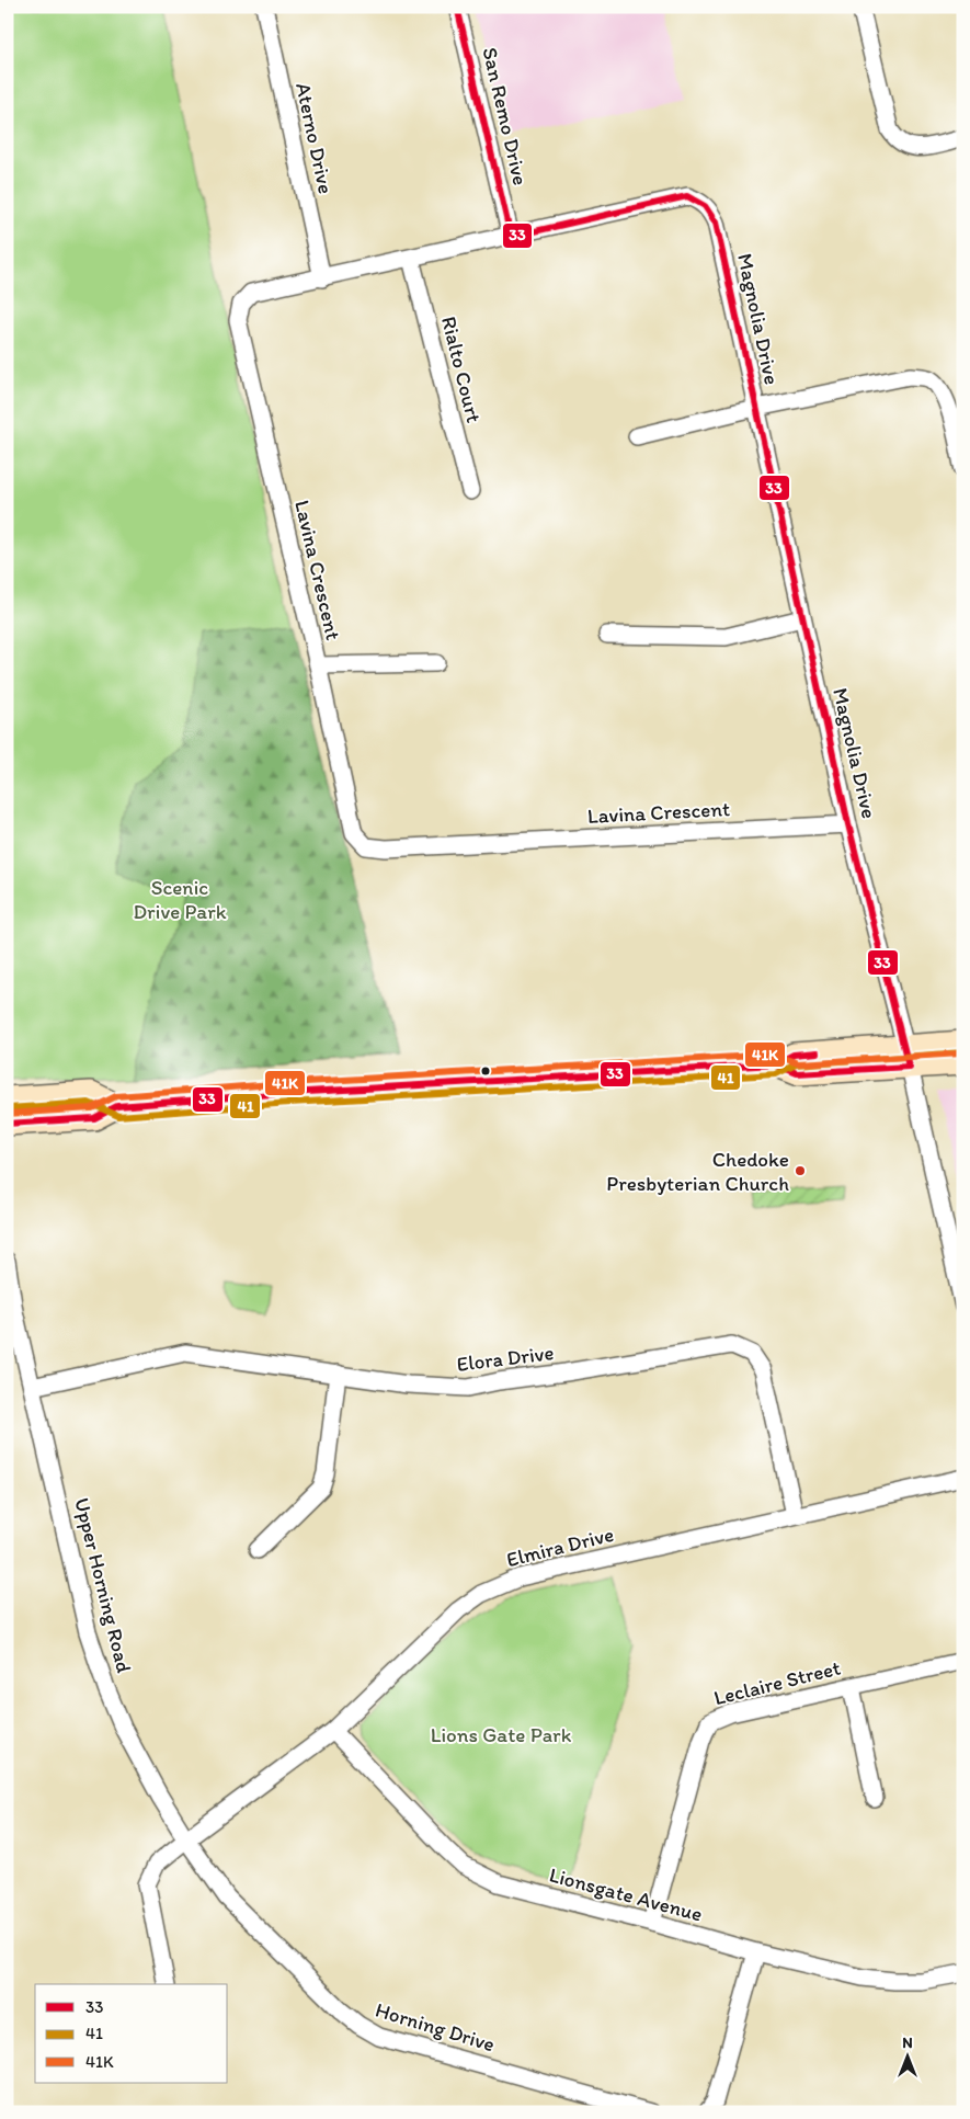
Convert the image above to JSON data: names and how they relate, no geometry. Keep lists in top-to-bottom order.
{
  "streets": {
    "street": [
      "San Remo Drive",
      "Aterno Drive",
      "Magnolia Drive",
      "Rialto Court",
      "Lavina Crescent",
      "Elora Drive",
      "Elmira Drive",
      "Upper Horning Road",
      "Leclaire Street",
      "Lionsgate Avenue",
      "Horning Drive"
    ]
  },
  "crossings": [
    ["San Remo Drive", "Lavina Crescent"],
    ["Aterno Drive", "Lavina Crescent"],
    ["Magnolia Drive", "Lavina Crescent"],
    ["Rialto Court", "Lavina Crescent"],
    ["Elora Drive", "Elmira Drive"],
    ["Elora Drive", "Upper Horning Road"],
    ["Elmira Drive", "Upper Horning Road"],
    ["Elmira Drive", "Lionsgate Avenue"],
    ["Elmira Drive", "Horning Drive"],
    ["Upper Horning Road", "Horning Drive"],
    ["Leclaire Street", "Lionsgate Avenue"]
  ],
  "parks": ["Scenic Drive Park", "Lions Gate Park"],
  "places": ["Chedoke Presbyterian Church"],
  "lines": ["transit line 33", "transit line 41", "transit line 41K"],
  "legend": ["33", "41", "41K"],
  "north": "top"
}
